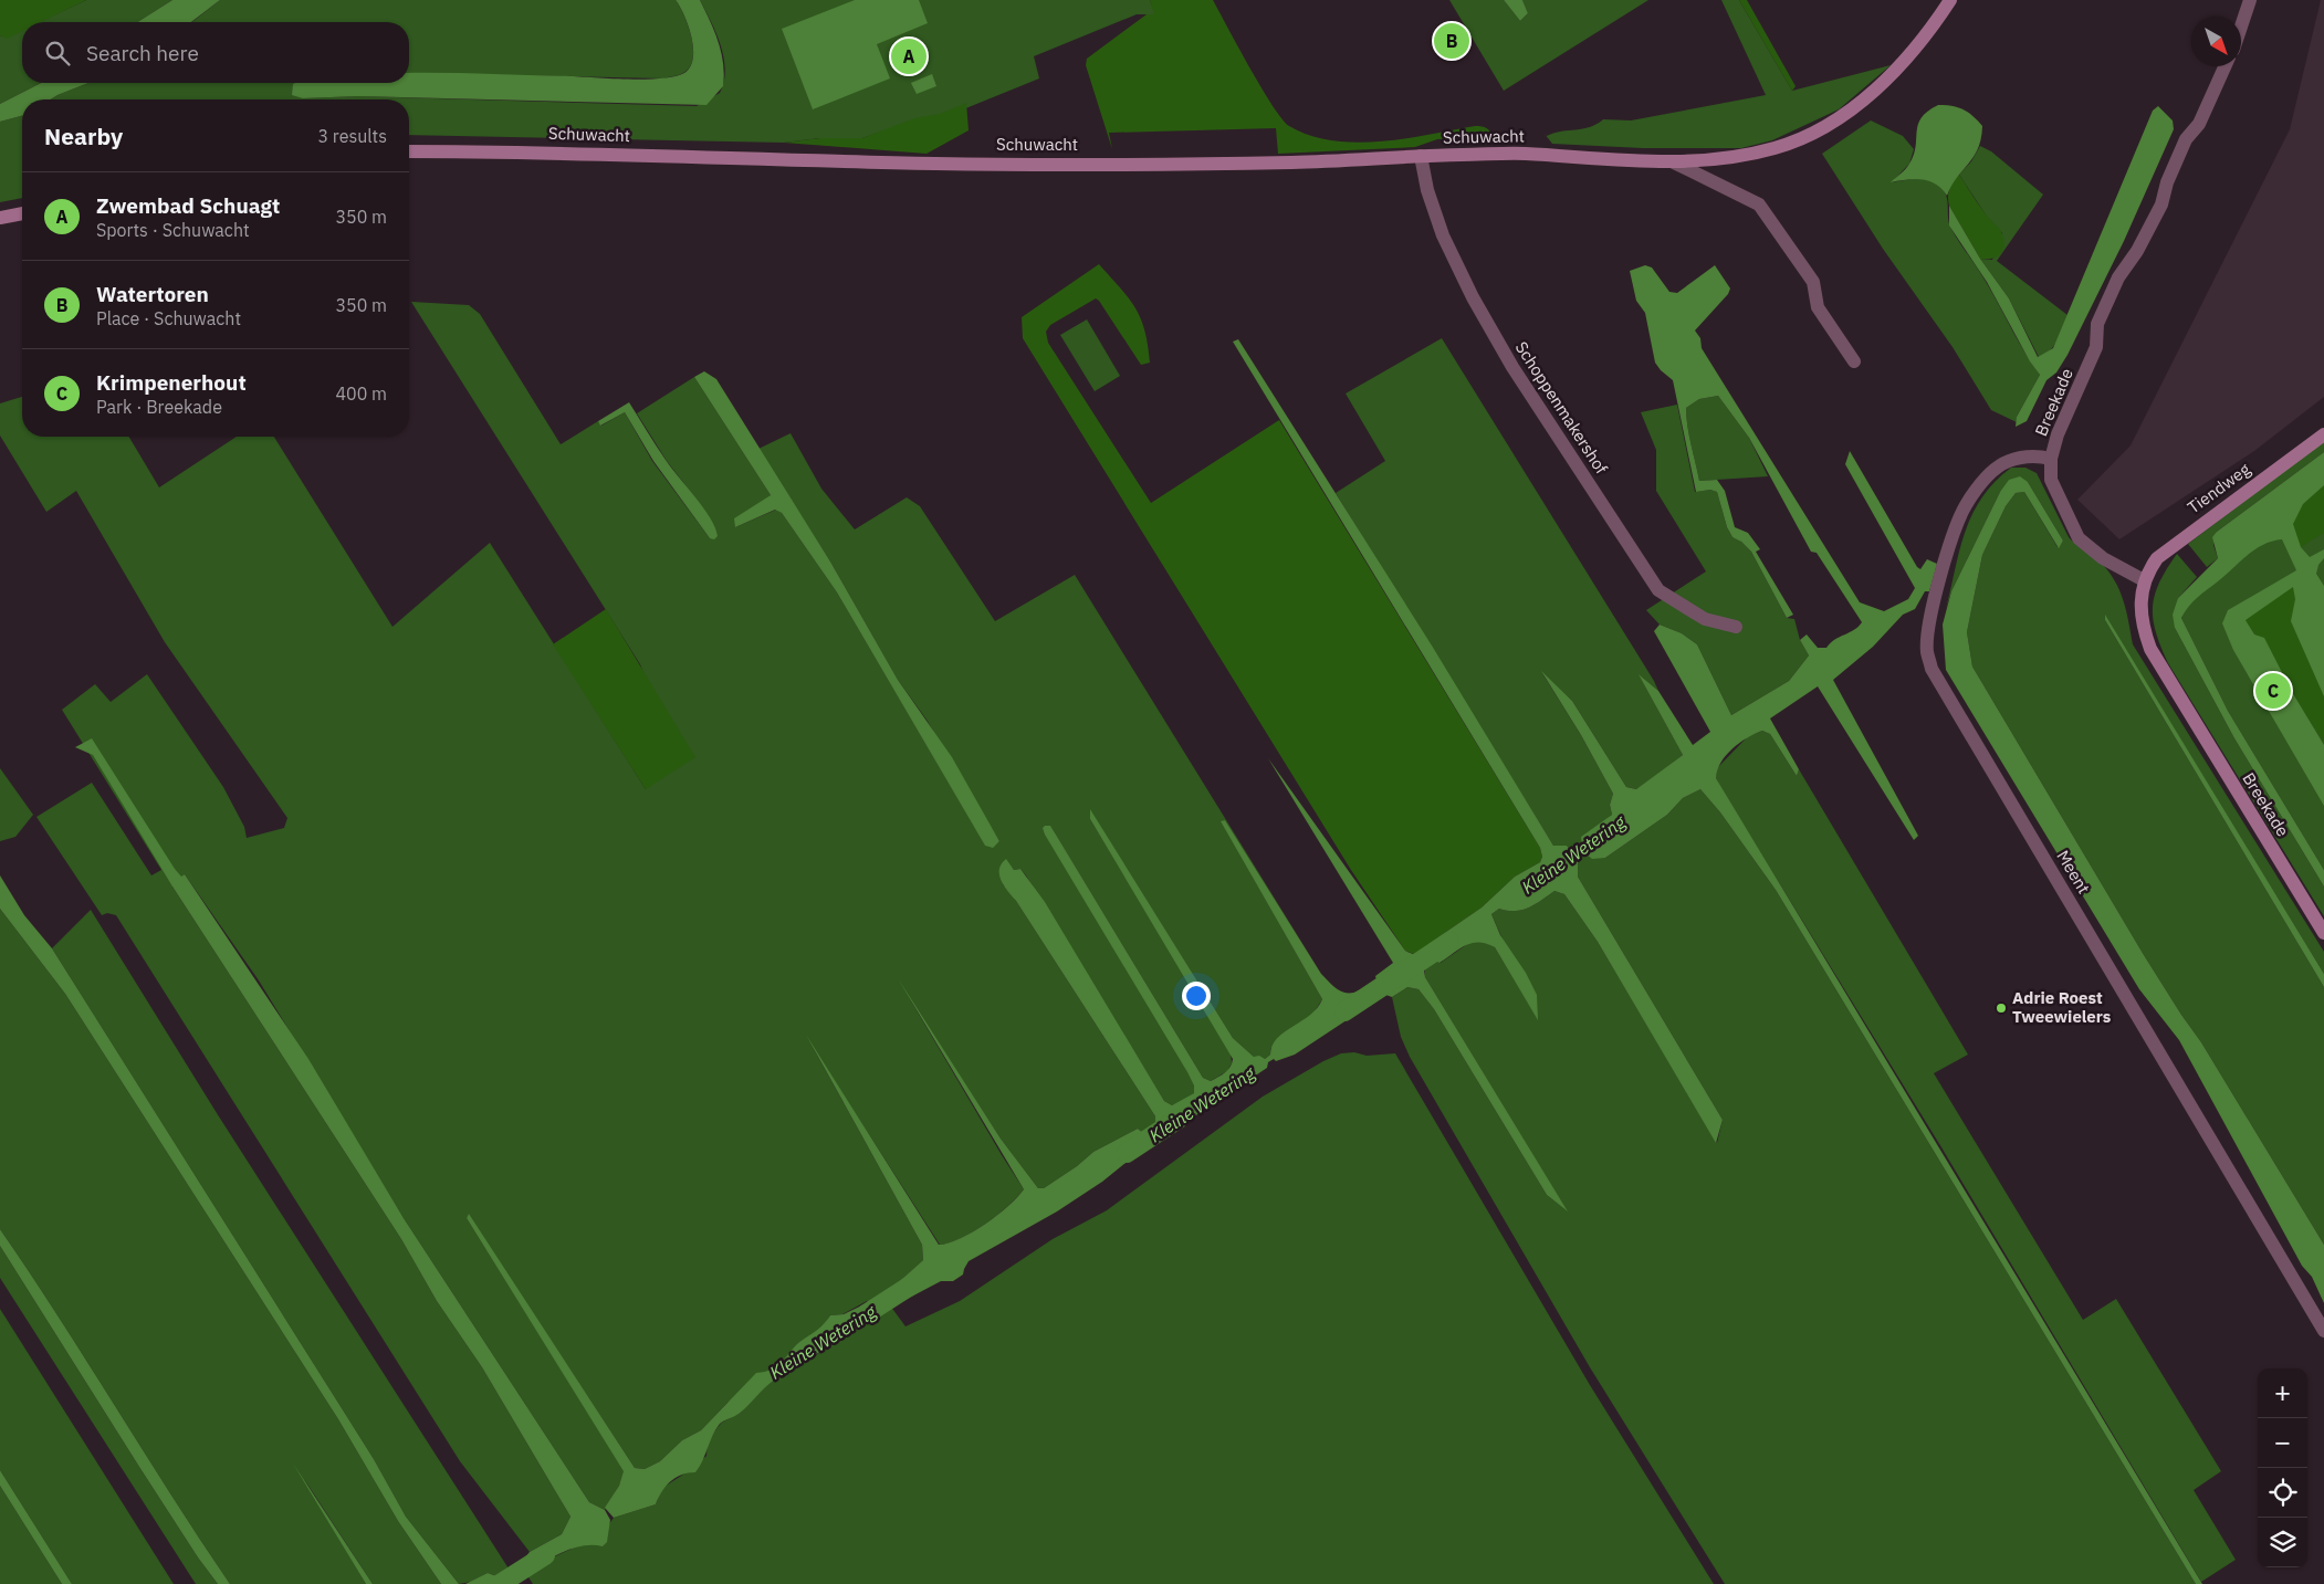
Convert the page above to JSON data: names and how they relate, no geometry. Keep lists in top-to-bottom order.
{
  "streets": {
    "street": [
      "Schuwacht",
      "Breekade",
      "Schoppenmakershof",
      "Tiendweg",
      "Meent"
    ]
  },
  "crossings": [
    ["Schuwacht", "Schoppenmakershof"],
    ["Breekade", "Tiendweg"],
    ["Breekade", "Meent"]
  ],
  "water": ["Kleine Wetering"],
  "places": ["Adrie Roest Tweewielers"],
  "north": "bottom right",
  "page": {
    "pins": ["B", "A", "C"],
    "search": "Search here",
    "heading": ["Nearby", "3 results"],
    "list": [
      {
        "mark": "A",
        "name": "Zwembad Schuagt",
        "note": "Sports · Schuwacht",
        "value": "350 m"
      },
      {
        "mark": "B",
        "name": "Watertoren",
        "note": "Place · Schuwacht",
        "value": "350 m"
      },
      {
        "mark": "C",
        "name": "Krimpenerhout",
        "note": "Park · Breekade",
        "value": "400 m"
      }
    ],
    "map_buttons": ["+", "−"]
  }
}
